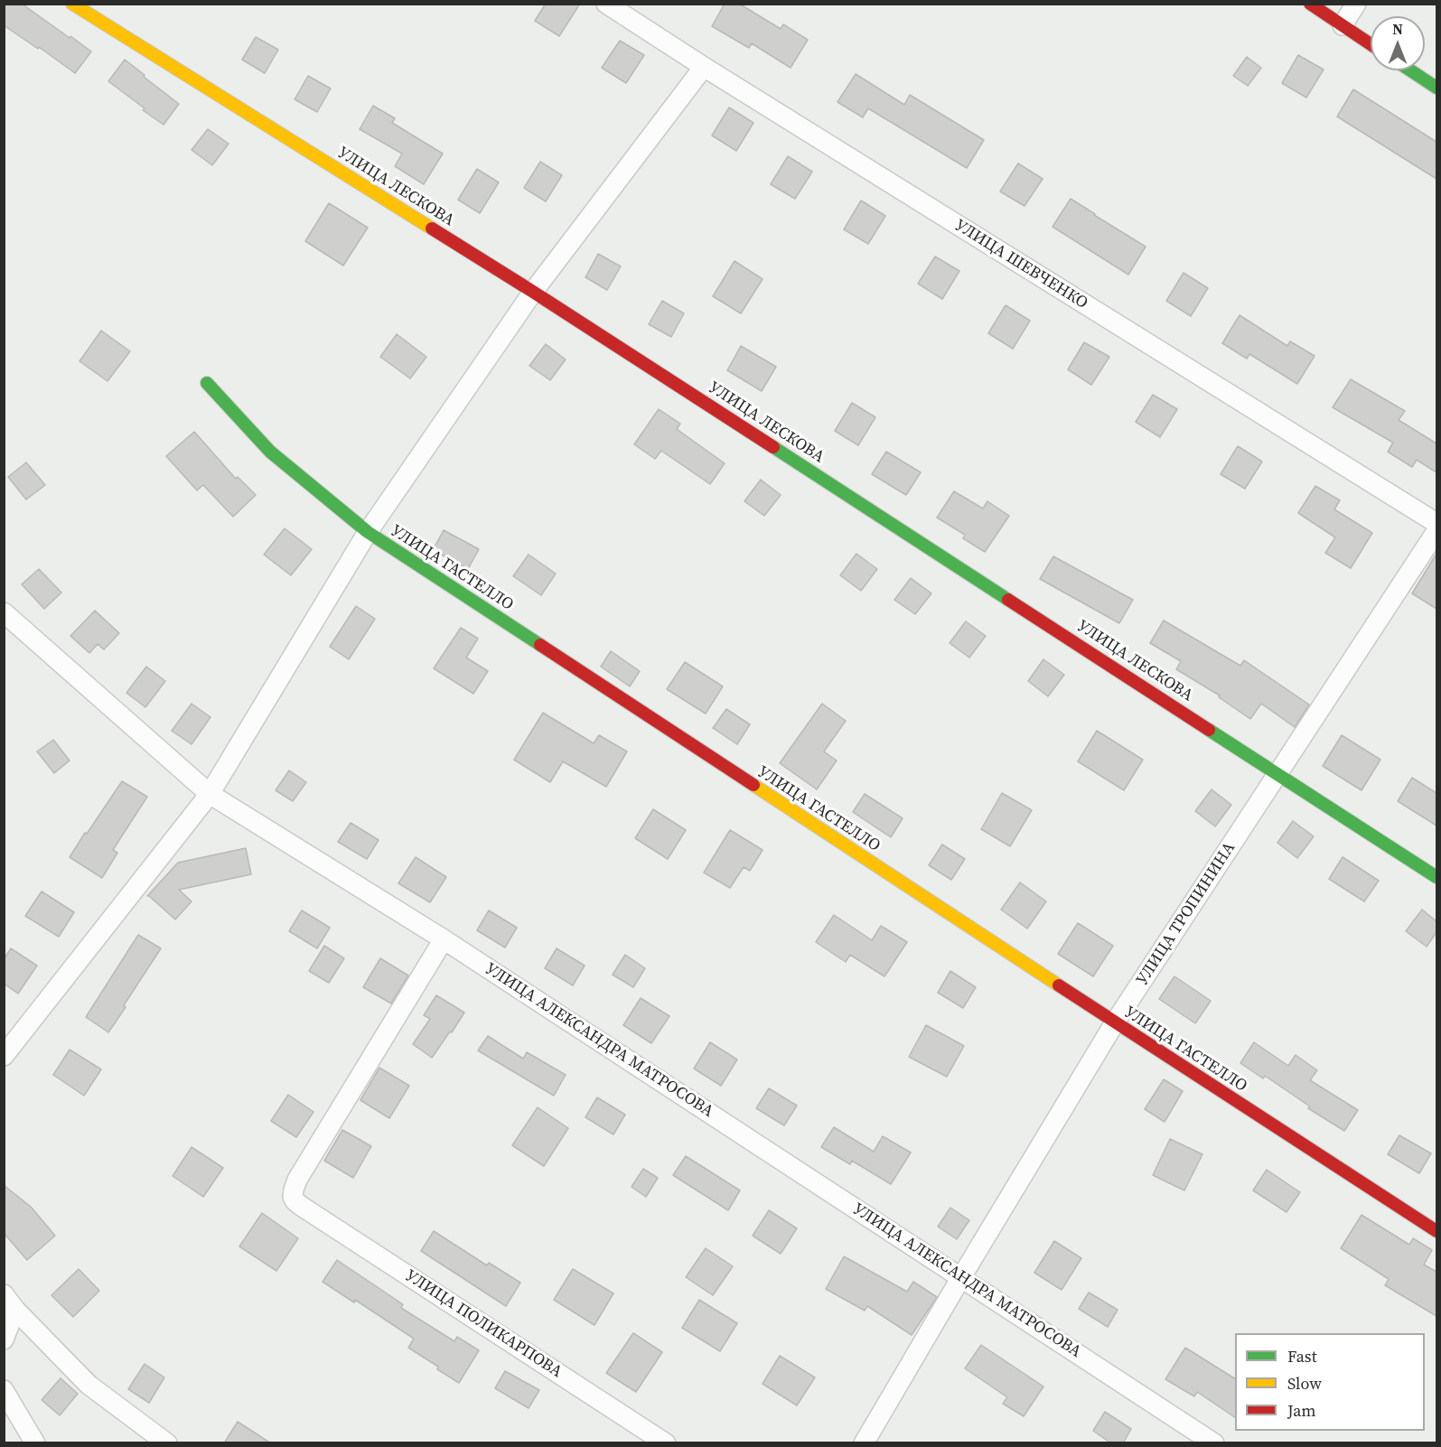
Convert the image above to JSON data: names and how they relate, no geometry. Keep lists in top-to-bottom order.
{
  "streets": {
    "street": [
      "УЛИЦА ЛЕСКОВА",
      "УЛИЦА ШЕВЧЕНКО",
      "УЛИЦА ГАСТЕЛЛО",
      "УЛИЦА ТРОПИНИНА",
      "УЛИЦА АЛЕКСАНДРА МАТРОСОВА",
      "УЛИЦА ПОЛИКАРПОВА"
    ]
  },
  "crossings": [
    ["УЛИЦА ЛЕСКОВА", "УЛИЦА ТРОПИНИНА"],
    ["УЛИЦА ГАСТЕЛЛО", "УЛИЦА ТРОПИНИНА"],
    ["УЛИЦА ТРОПИНИНА", "УЛИЦА АЛЕКСАНДРА МАТРОСОВА"],
    ["УЛИЦА АЛЕКСАНДРА МАТРОСОВА", "УЛИЦА ПОЛИКАРПОВА"]
  ],
  "legend": ["Fast", "Slow", "Jam"],
  "north": "top"
}
